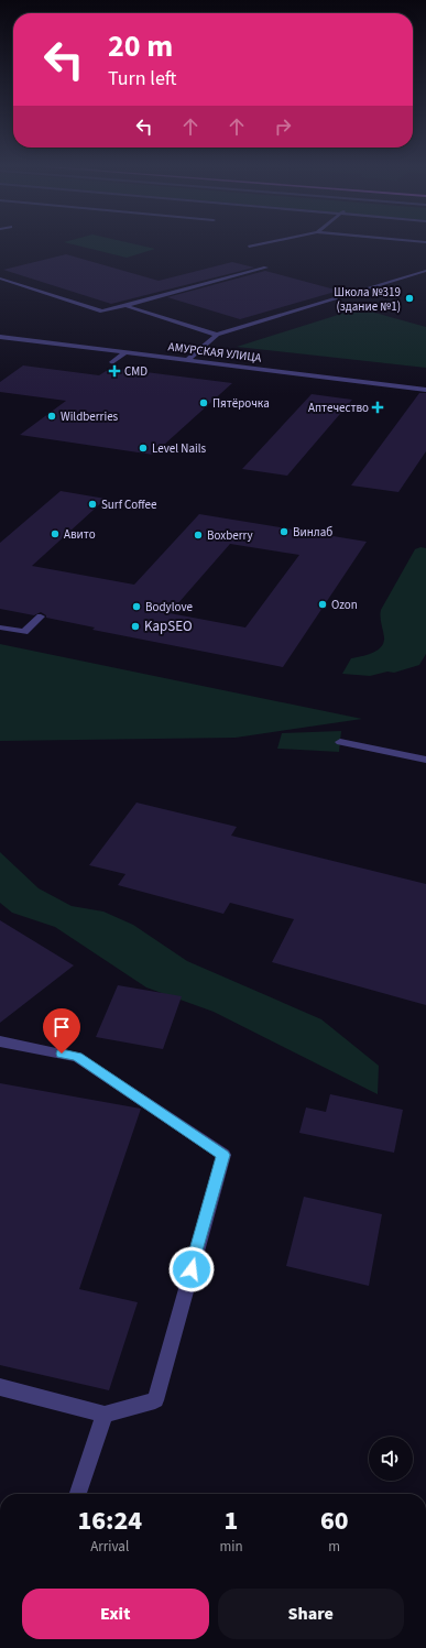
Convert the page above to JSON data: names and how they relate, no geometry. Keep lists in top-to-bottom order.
{
  "streets": {
    "street": ["АМУРСКАЯ УЛИЦА"]
  },
  "places": {
    "other": [
      "Школа №319 (здание №1)",
      "Пятёрочка",
      "Wildberries",
      "Level Nails",
      "Surf Coffee",
      "Винлаб",
      "Авито",
      "Boxberry",
      "Ozon",
      "Bodylove",
      "KapSEO"
    ],
    "health": ["CMD", "Аптечество"]
  },
  "page": {
    "turn": ["20 m", "Turn left"],
    "eta": [
      "16:24",
      "Arrival",
      "1",
      "min",
      "60",
      "m"
    ],
    "buttons": ["Exit", "Share"]
  }
}
